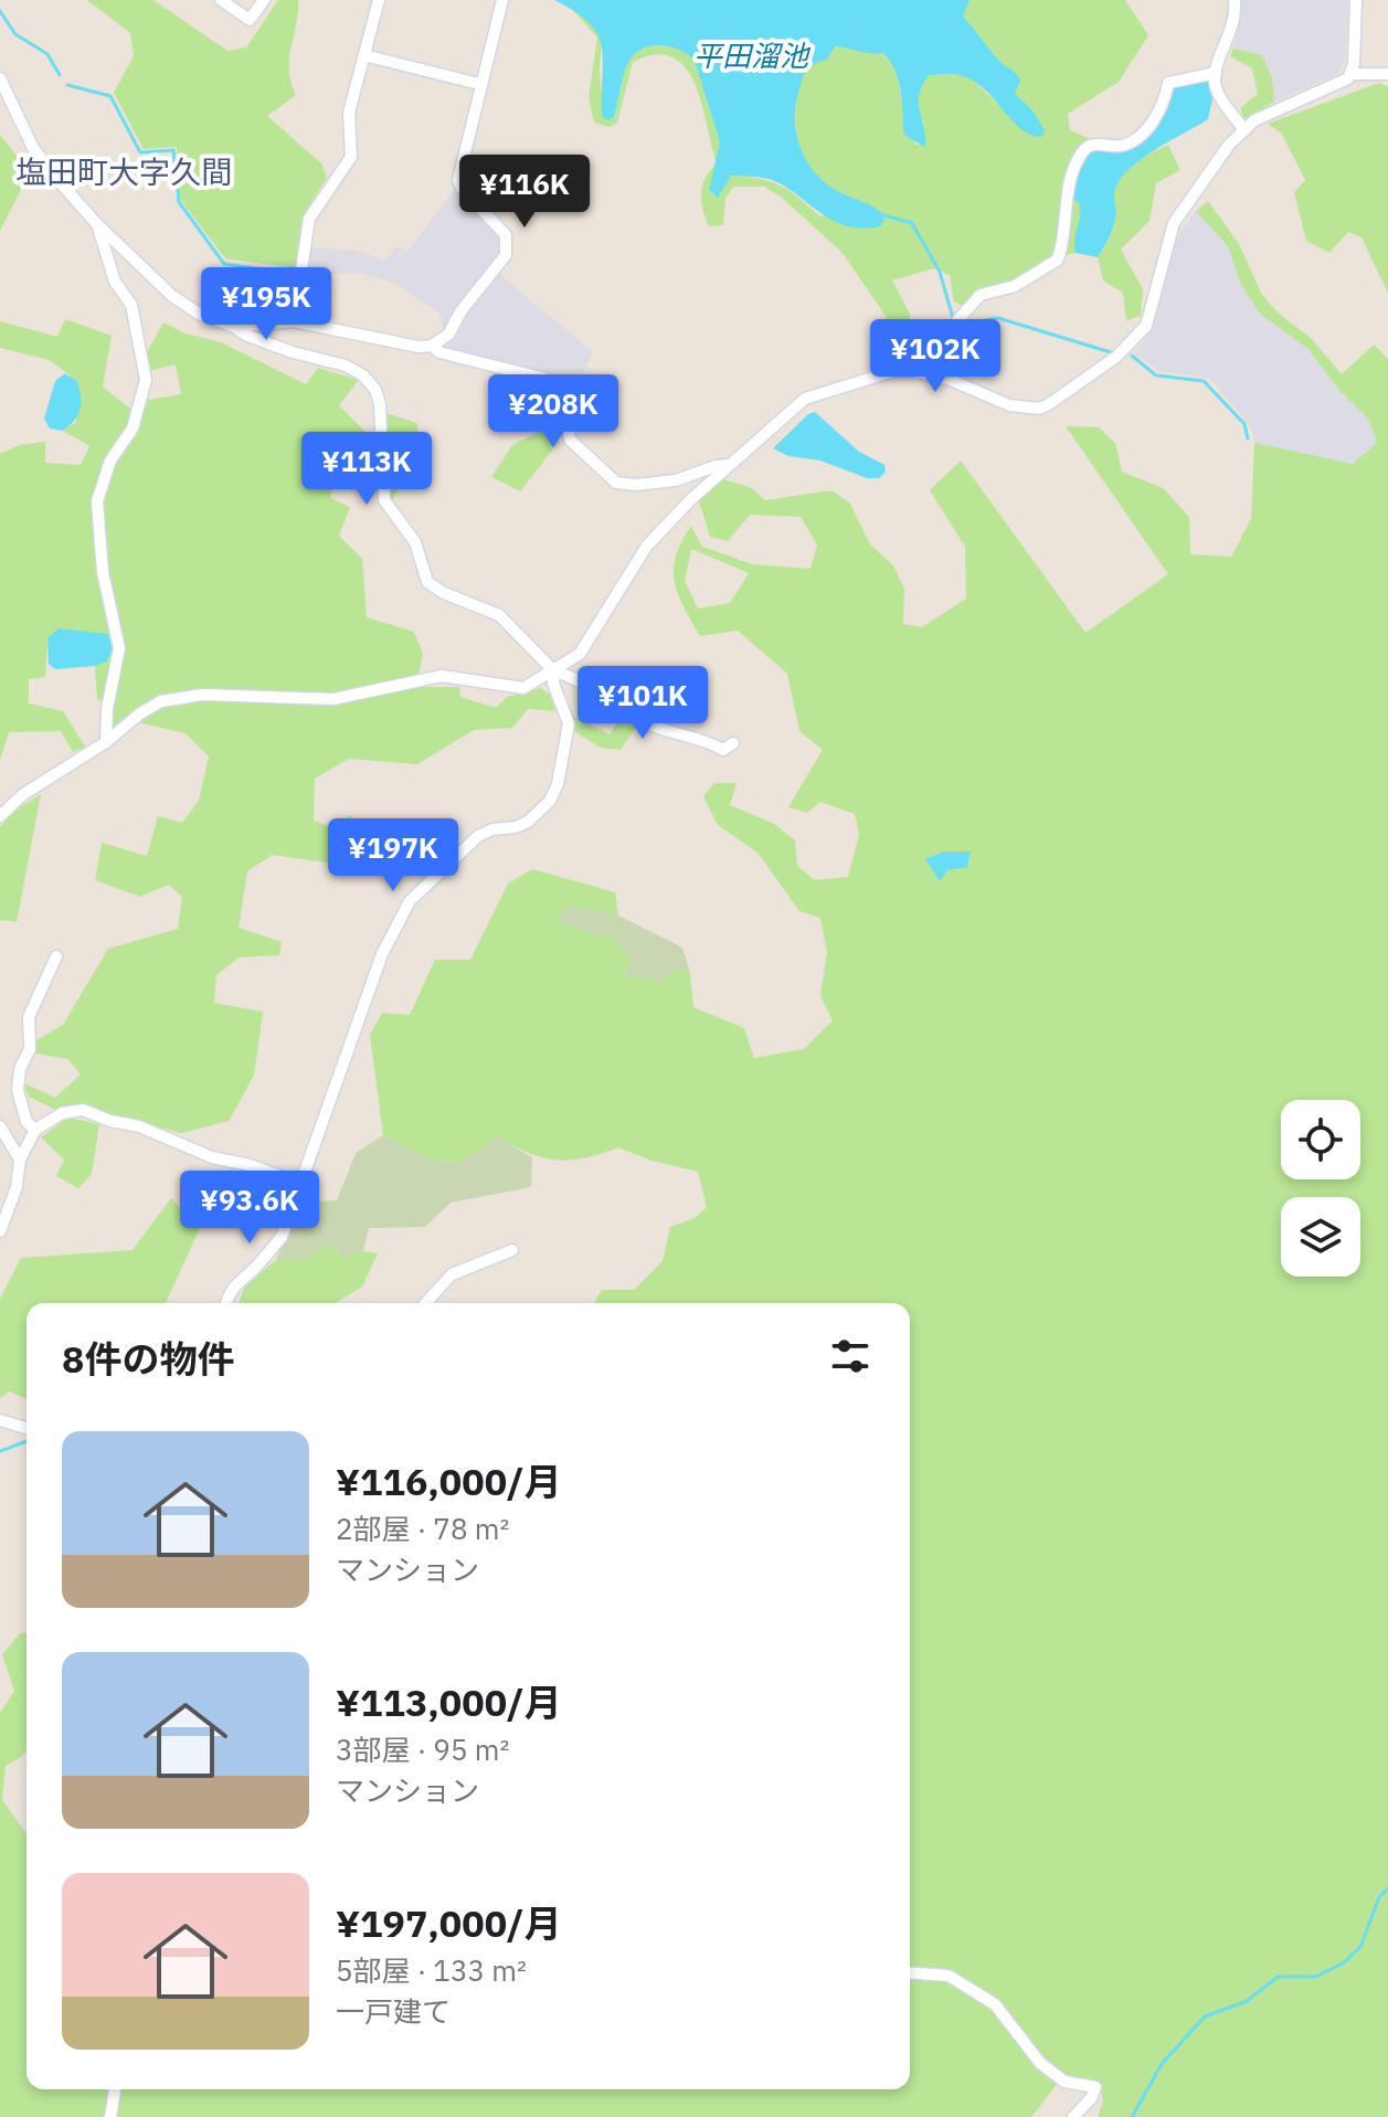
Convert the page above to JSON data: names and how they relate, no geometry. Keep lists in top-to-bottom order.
{
  "districts": ["塩田町大字久間"],
  "water": ["平田溜池"],
  "page": {
    "price": [
      "¥116K",
      "¥195K",
      "¥102K",
      "¥208K",
      "¥113K",
      "¥101K",
      "¥197K",
      "¥93.6K"
    ],
    "heading": "8件の物件",
    "list": [
      {
        "name": "¥116,000/月",
        "note": "2部屋 · 78 m² · マンション"
      },
      {
        "name": "¥113,000/月",
        "note": "3部屋 · 95 m² · マンション"
      },
      {
        "name": "¥197,000/月",
        "note": "5部屋 · 133 m² · 一戸建て"
      }
    ]
  }
}
